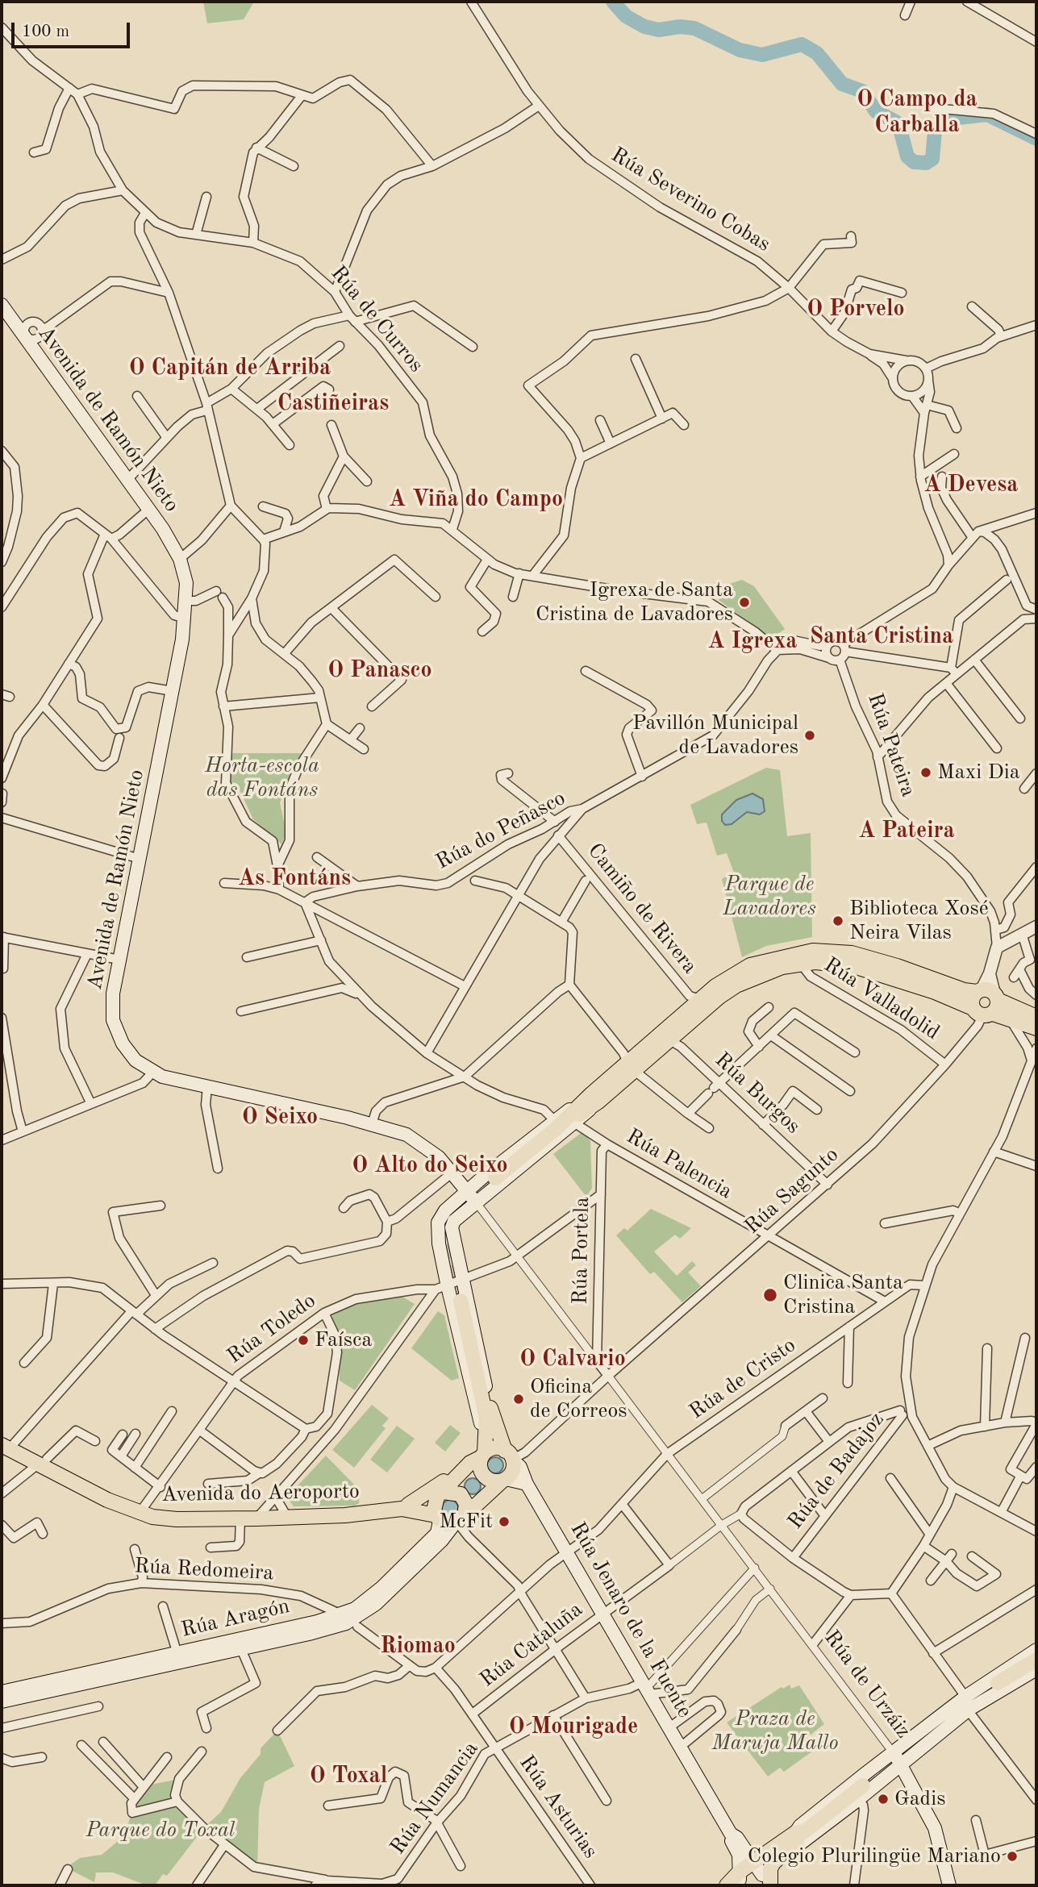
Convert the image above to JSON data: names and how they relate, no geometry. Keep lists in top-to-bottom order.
{
  "streets": {
    "main road": [
      "Avenida de Ramón Nieto",
      "Avenida do Aeroporto",
      "Rúa Aragón",
      "Rúa Jenaro de la Fuente",
      "Rúa de Urzáiz"
    ],
    "street": [
      "Rúa Severino Cobas",
      "Rúa de Curros",
      "Rúa Pateira",
      "Rúa do Peñasco",
      "Camiño de Rivera",
      "Rúa Valladolid",
      "Rúa Burgos",
      "Rúa Palencia",
      "Rúa Sagunto",
      "Rúa Portela",
      "Rúa Toledo",
      "Rúa de Cristo",
      "Rúa de Badajoz",
      "Rúa Redomeira",
      "Rúa Cataluña",
      "Rúa Numancia",
      "Rúa Asturias"
    ]
  },
  "crossings": [
    ["Avenida de Ramón Nieto", "Rúa Toledo"],
    ["Avenida de Ramón Nieto", "Rúa de Urzáiz"],
    ["Rúa Valladolid", "Rúa Sagunto"],
    ["Rúa Burgos", "Rúa Sagunto"],
    ["Rúa Palencia", "Rúa Sagunto"],
    ["Rúa Palencia", "Rúa Portela"],
    ["Rúa Palencia", "Rúa de Cristo"],
    ["Rúa Sagunto", "Rúa de Urzáiz"],
    ["Rúa Portela", "Rúa Toledo"],
    ["Rúa Portela", "Rúa de Urzáiz"],
    ["Rúa Toledo", "Rúa de Urzáiz"],
    ["Rúa de Cristo", "Rúa Jenaro de la Fuente"],
    ["Rúa de Cristo", "Rúa de Urzáiz"],
    ["Rúa de Cristo", "Rúa Asturias"],
    ["Avenida do Aeroporto", "Rúa Redomeira"],
    ["Avenida do Aeroporto", "Rúa Aragón"],
    ["Rúa Redomeira", "Rúa Aragón"],
    ["Rúa Aragón", "Rúa Jenaro de la Fuente"],
    ["Rúa Jenaro de la Fuente", "Rúa Cataluña"],
    ["Rúa Jenaro de la Fuente", "Rúa Numancia"],
    ["Rúa Cataluña", "Rúa de Urzáiz"],
    ["Rúa Cataluña", "Rúa Asturias"],
    ["Rúa de Urzáiz", "Rúa Numancia"],
    ["Rúa Numancia", "Rúa Asturias"]
  ],
  "districts": [
    "O Campo da Carballa",
    "O Porvelo",
    "O Capitán de Arriba",
    "Castiñeiras",
    "A Devesa",
    "A Viña do Campo",
    "Santa Cristina",
    "A Igrexa",
    "O Panasco",
    "A Pateira",
    "As Fontáns",
    "O Seixo",
    "O Alto do Seixo",
    "O Calvario",
    "Riomao",
    "O Mourigade",
    "O Toxal"
  ],
  "parks": [
    "Horta-escola das Fontáns",
    "Parque de Lavadores",
    "Praza de Maruja Mallo",
    "Parque do Toxal"
  ],
  "places": [
    "Igrexa de Santa Cristina de Lavadores",
    "Pavillón Municipal de Lavadores",
    "Maxi Dia",
    "Biblioteca Xosé Neira Vilas",
    "Clinica Santa Cristina",
    "Faísca",
    "Oficina de Correos",
    "McFit",
    "Gadis",
    "Colegio Plurilingüe Mariano"
  ],
  "scale_bar": "100 m"
}
